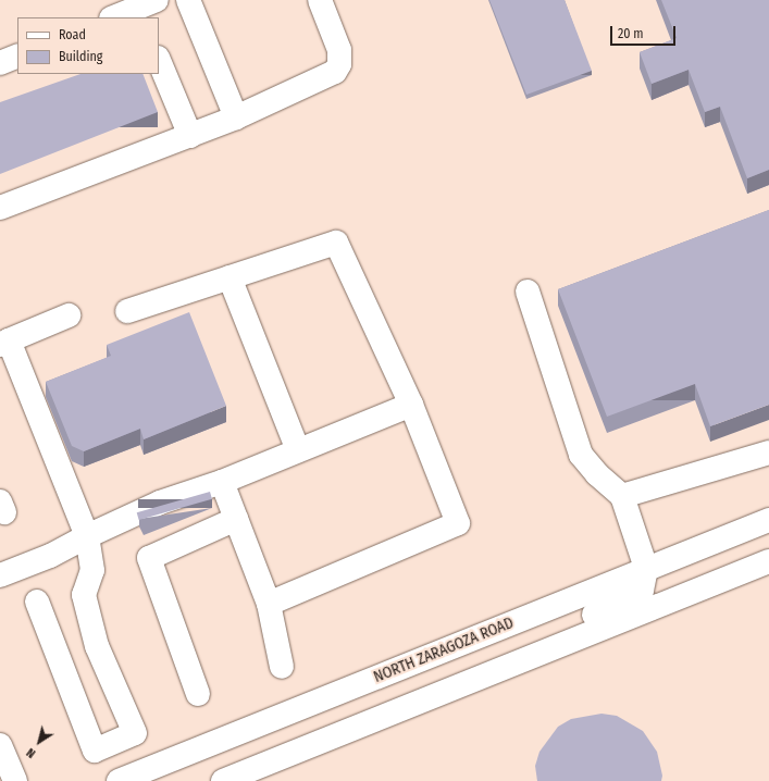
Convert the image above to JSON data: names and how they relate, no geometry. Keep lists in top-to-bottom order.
{
  "streets": {
    "main road": ["NORTH ZARAGOZA ROAD"]
  },
  "legend": ["Road", "Building"],
  "scale_bar": "20 m",
  "north": "bottom left"
}
